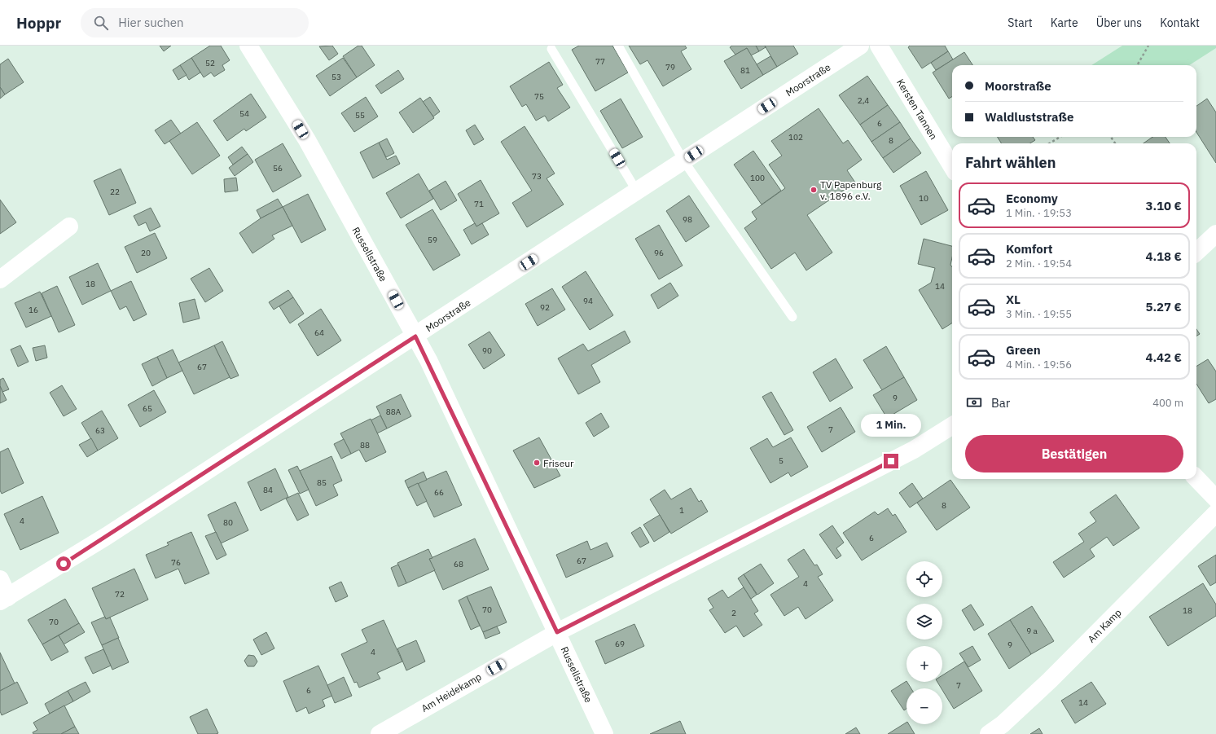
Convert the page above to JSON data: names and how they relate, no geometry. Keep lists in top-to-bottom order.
{
  "streets": {
    "street": [
      "Moorstraße",
      "Kersten Tannen",
      "Russellstraße",
      "Am Kamp",
      "Am Heidekamp"
    ]
  },
  "crossings": [
    ["Moorstraße", "Russellstraße"],
    ["Russellstraße", "Am Heidekamp"]
  ],
  "places": ["TV Papenburg v. 1896 e.V.", "Friseur"],
  "house_numbers": [
    "77",
    "52",
    "79",
    "81",
    "53",
    "75",
    "2,4",
    "54",
    "55",
    "6",
    "102",
    "8",
    "56",
    "73",
    "100",
    "22",
    "10",
    "71",
    "98",
    "59",
    "20",
    "96",
    "18",
    "14",
    "94",
    "92",
    "16",
    "64",
    "90",
    "67",
    "9",
    "65",
    "88A",
    "7",
    "63",
    "88",
    "5",
    "85",
    "84",
    "66",
    "8",
    "1",
    "4",
    "80",
    "6",
    "67",
    "76",
    "68",
    "4",
    "72",
    "70",
    "18",
    "2",
    "70",
    "9 a",
    "69",
    "9",
    "4",
    "7",
    "6",
    "14"
  ],
  "page": {
    "header": "Hoppr",
    "search": "Hier suchen",
    "nav": [
      "Start",
      "Karte",
      "Über uns",
      "Kontakt"
    ],
    "banner": ["Moorstraße", "Waldluststraße"],
    "heading": "Fahrt wählen",
    "list": [
      {
        "name": "Economy",
        "note": "1 Min. · 19:53",
        "value": "3.10 €"
      },
      {
        "name": "Komfort",
        "note": "2 Min. · 19:54",
        "value": "4.18 €"
      },
      {
        "name": "XL",
        "note": "3 Min. · 19:55",
        "value": "5.27 €"
      },
      {
        "name": "Green",
        "note": "4 Min. · 19:56",
        "value": "4.42 €"
      }
    ],
    "pay": ["Bar", "400 m"],
    "bubble": "1 Min.",
    "buttons": "Bestätigen",
    "map_buttons": ["+", "−"]
  }
}
